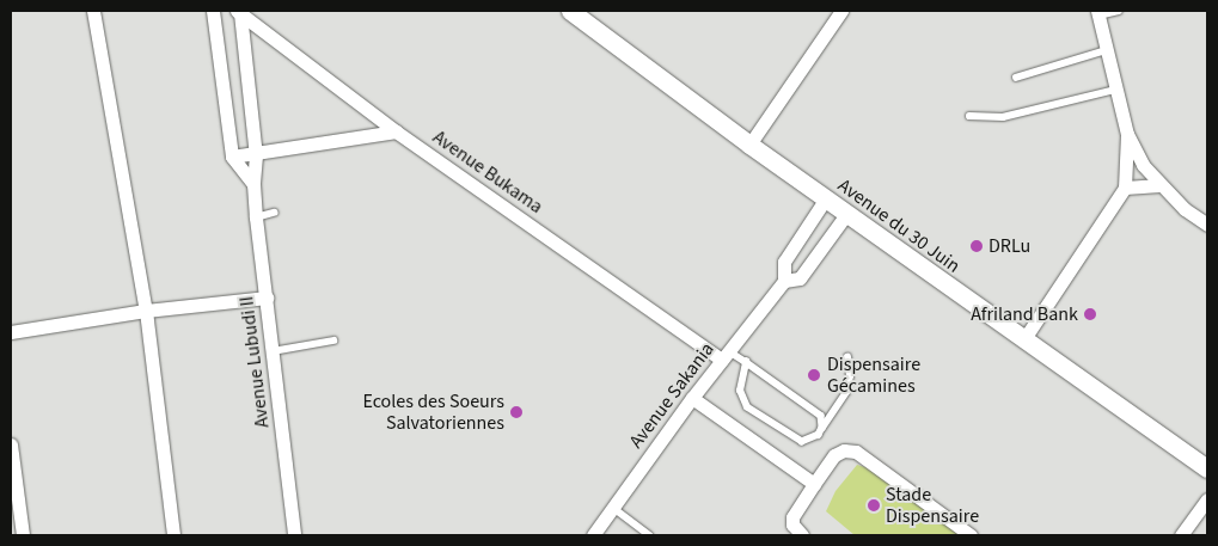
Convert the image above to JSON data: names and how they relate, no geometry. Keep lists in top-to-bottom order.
{
  "streets": {
    "street": [
      "Avenue Bukama",
      "Avenue du 30 Juin",
      "Avenue Lubudi II",
      "Avenue Sakania"
    ]
  },
  "crossings": [
    ["Avenue Bukama", "Avenue Lubudi II"],
    ["Avenue Bukama", "Avenue Sakania"]
  ],
  "places": [
    "DRLu",
    "Afriland Bank",
    "Dispensaire Gécamines",
    "Ecoles des Soeurs Salvatoriennes",
    "Stade Dispensaire"
  ]
}
